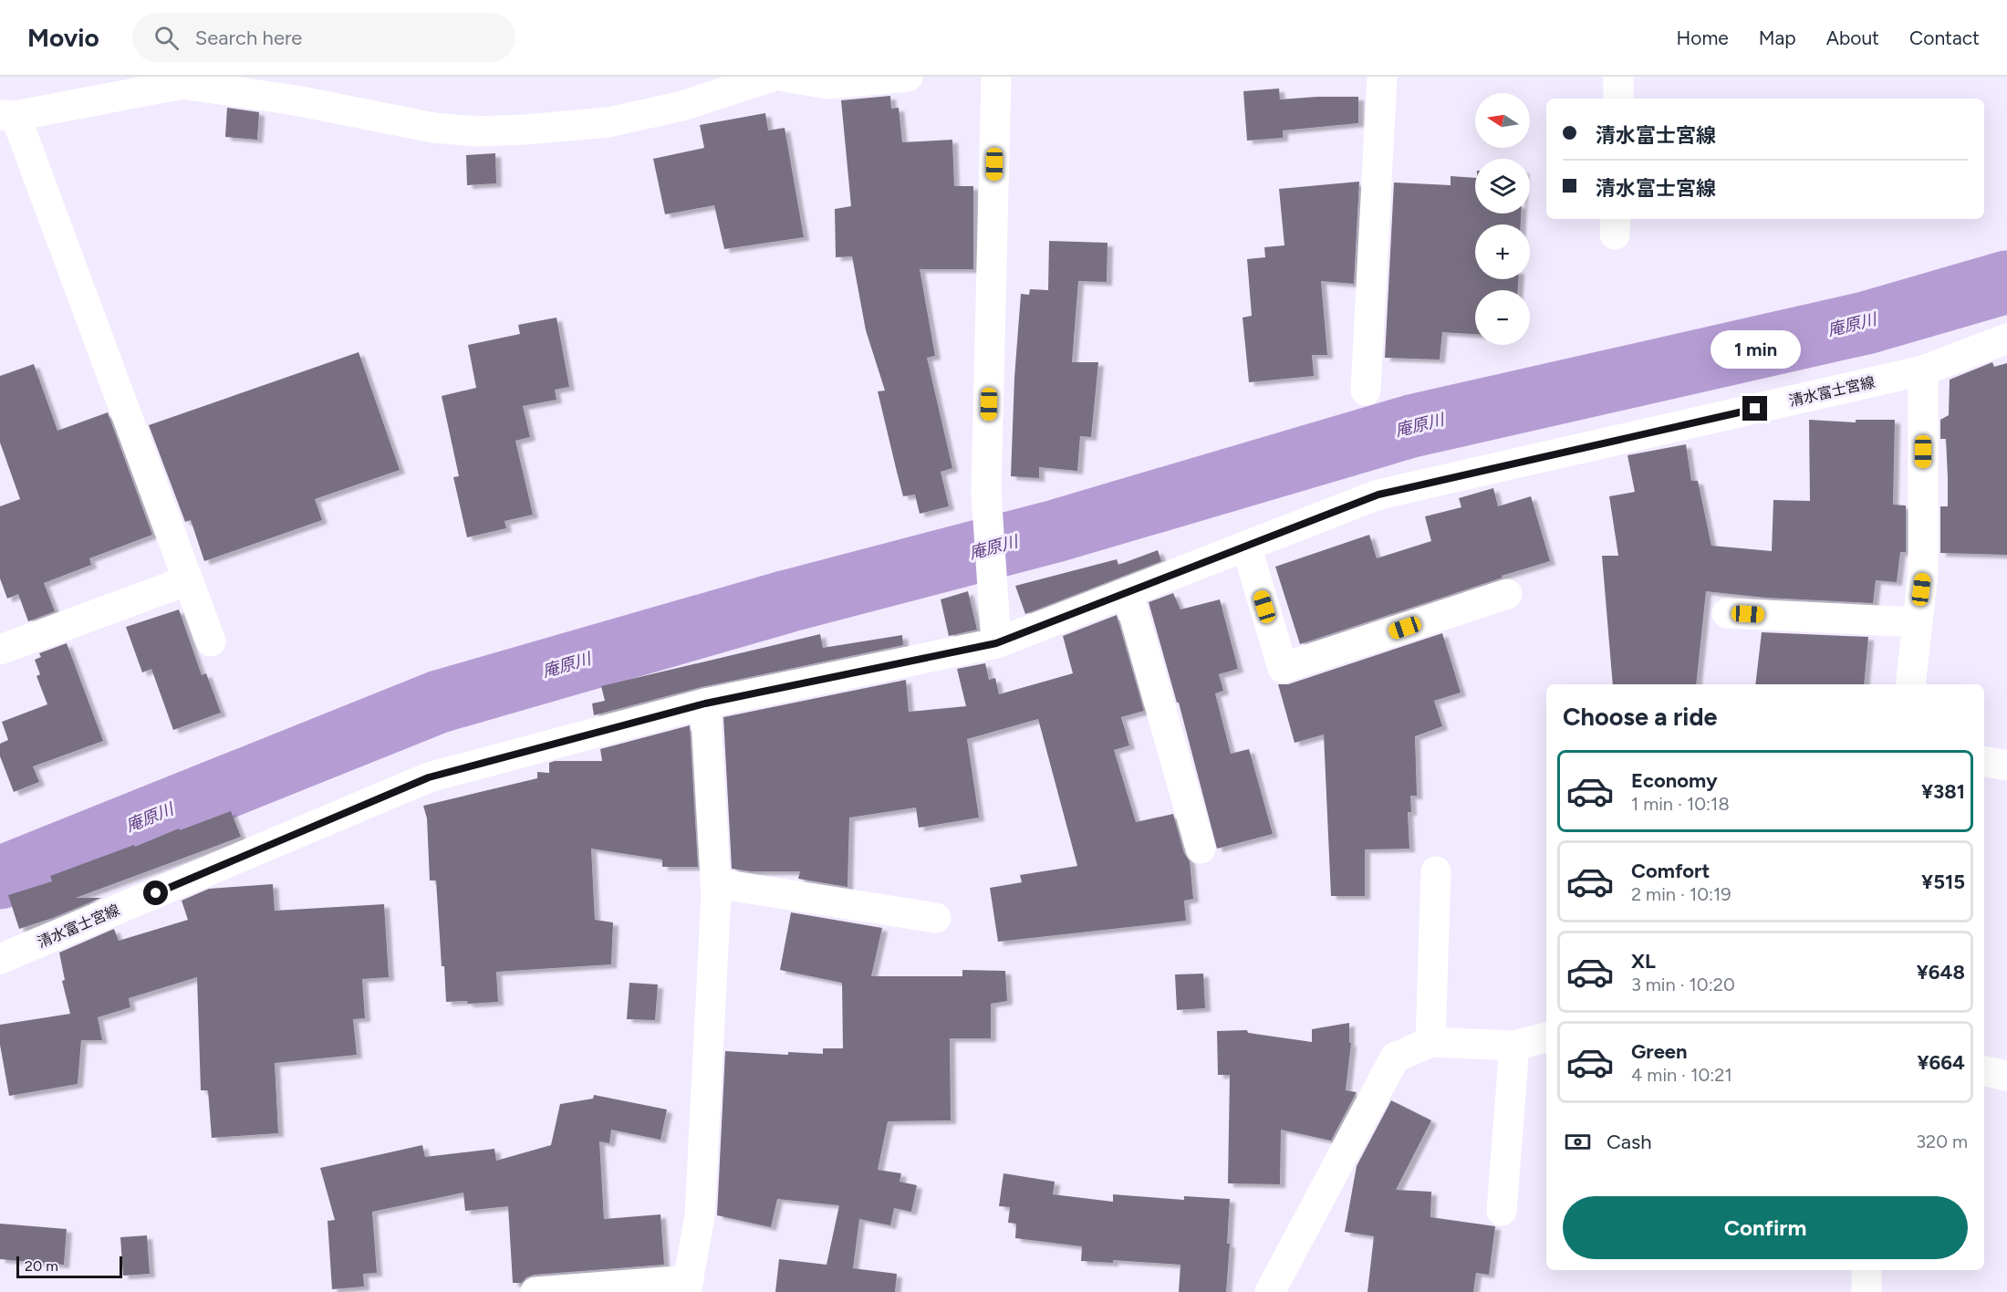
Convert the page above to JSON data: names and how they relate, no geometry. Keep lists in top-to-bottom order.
{
  "streets": {
    "street": ["清水富士宮線"]
  },
  "water": ["庵原川"],
  "scale_bar": "20 m",
  "north": "left",
  "page": {
    "header": "Movio",
    "search": "Search here",
    "nav": [
      "Home",
      "Map",
      "About",
      "Contact"
    ],
    "map_buttons": ["+", "−"],
    "banner": ["清水富士宮線", "清水富士宮線"],
    "bubble": "1 min",
    "heading": "Choose a ride",
    "list": [
      {
        "name": "Economy",
        "note": "1 min · 10:18",
        "value": "¥381"
      },
      {
        "name": "Comfort",
        "note": "2 min · 10:19",
        "value": "¥515"
      },
      {
        "name": "XL",
        "note": "3 min · 10:20",
        "value": "¥648"
      },
      {
        "name": "Green",
        "note": "4 min · 10:21",
        "value": "¥664"
      }
    ],
    "pay": ["Cash", "320 m"],
    "buttons": "Confirm",
    "scale": "20 m"
  }
}
